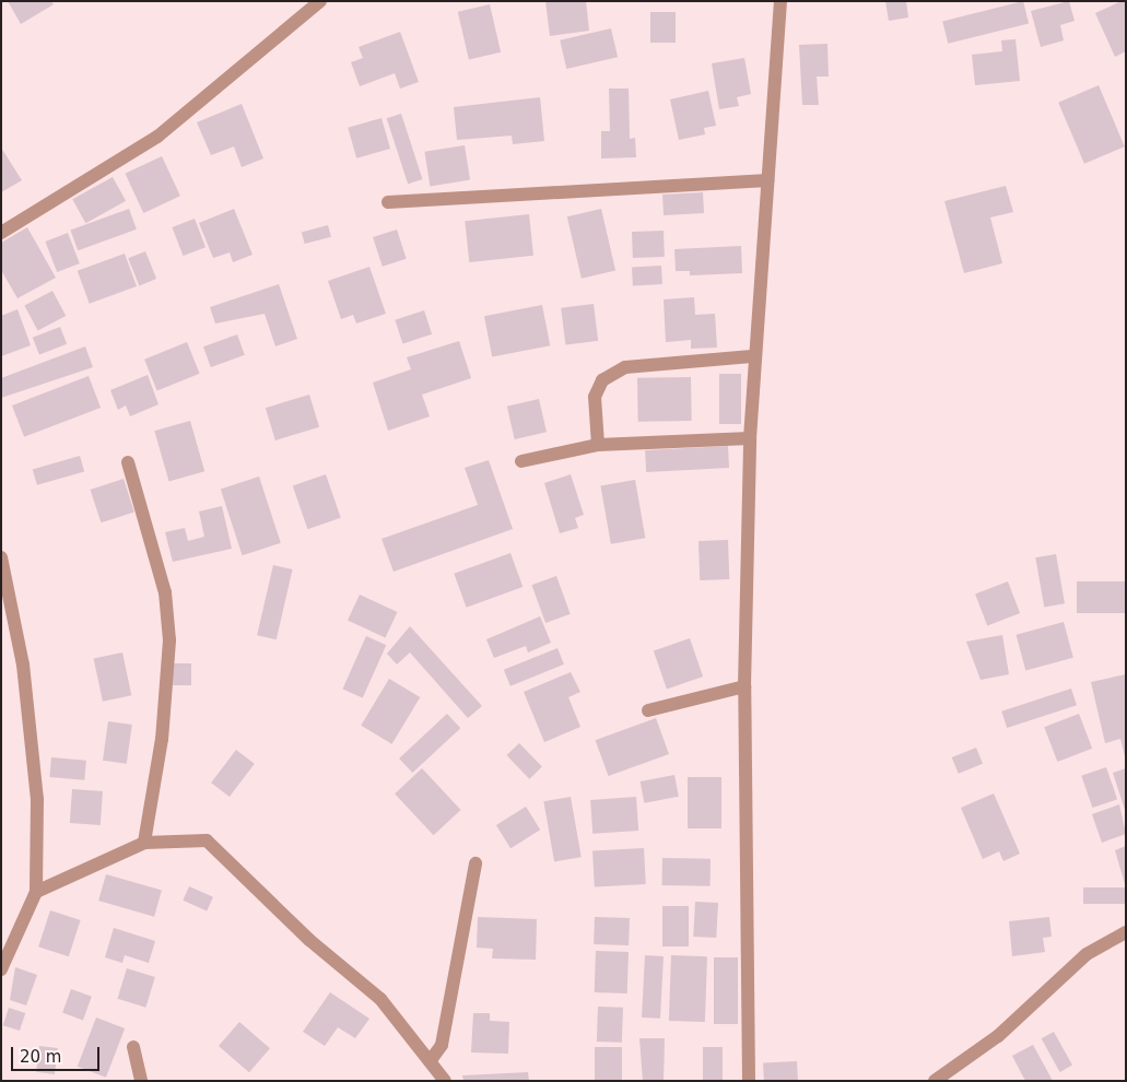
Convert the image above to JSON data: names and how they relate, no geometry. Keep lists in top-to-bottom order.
{
  "scale_bar": "20 m"
}
